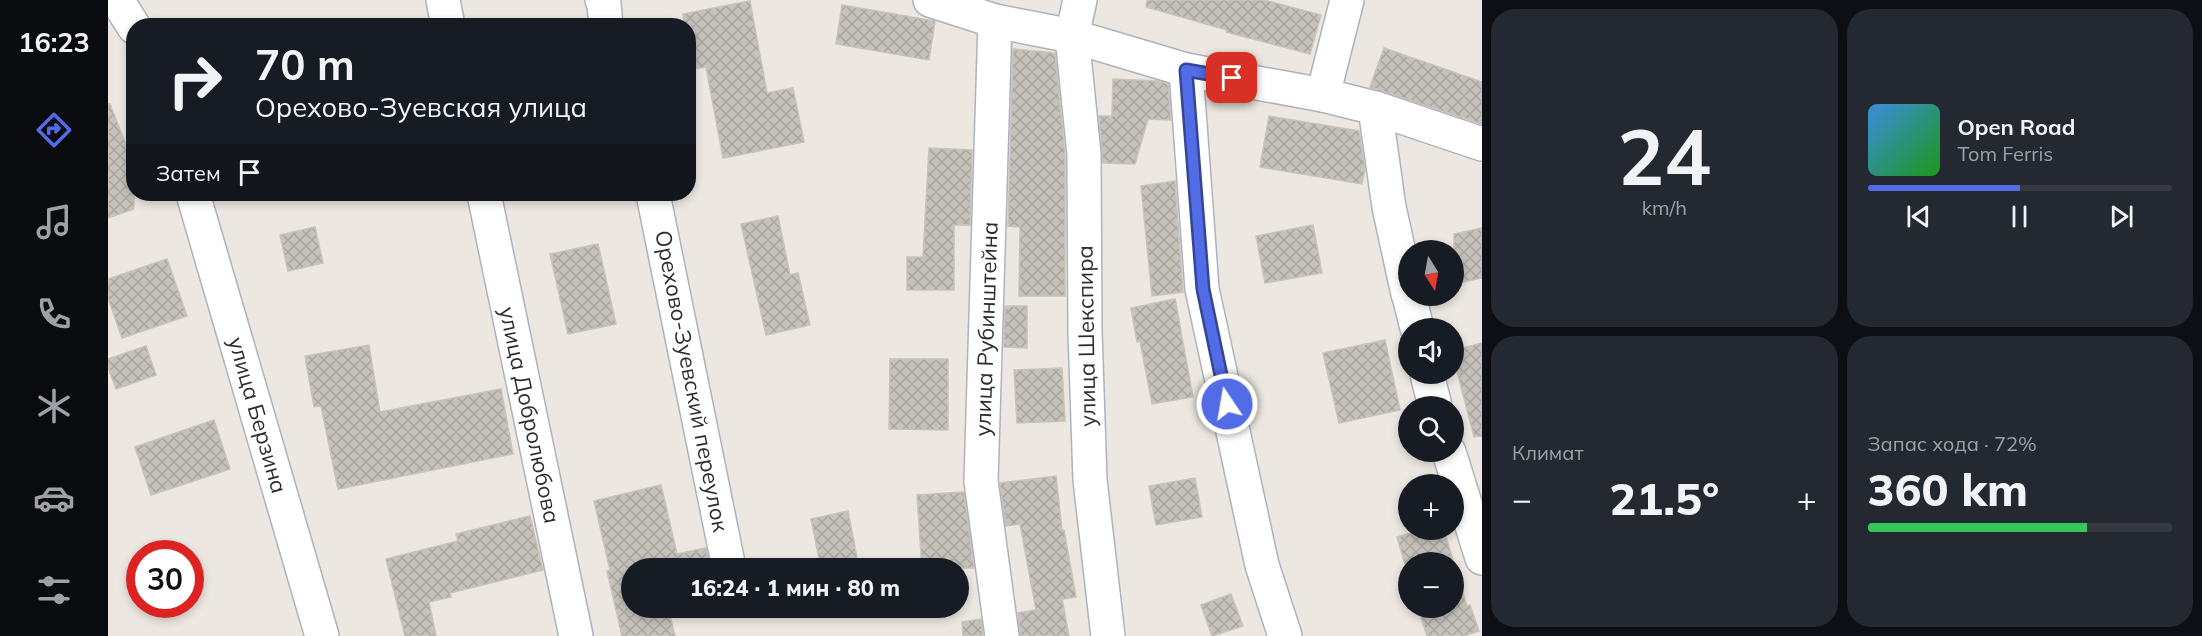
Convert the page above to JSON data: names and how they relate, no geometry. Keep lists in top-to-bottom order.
{
  "streets": {
    "street": [
      "улица Рубинштейна",
      "улица Шекспира",
      "Орехово-Зуевский переулок",
      "улица Берзина",
      "улица Добролюбова"
    ]
  },
  "north": "bottom",
  "page": {
    "tabs": "16:23",
    "tile": [
      ["24", "km/h"],
      "Климат",
      ["Запас хода · 72%", "360 km"]
    ],
    "turn": ["70 m", "Орехово-Зуевская улица"],
    "song": ["Open Road", "Tom Ferris"],
    "then": "Затем",
    "map_buttons": ["+", "−"],
    "heat": ["−", "21.5°", "+"],
    "limit": "30",
    "trip": "16:24 · 1 мин · 80 m"
  }
}
